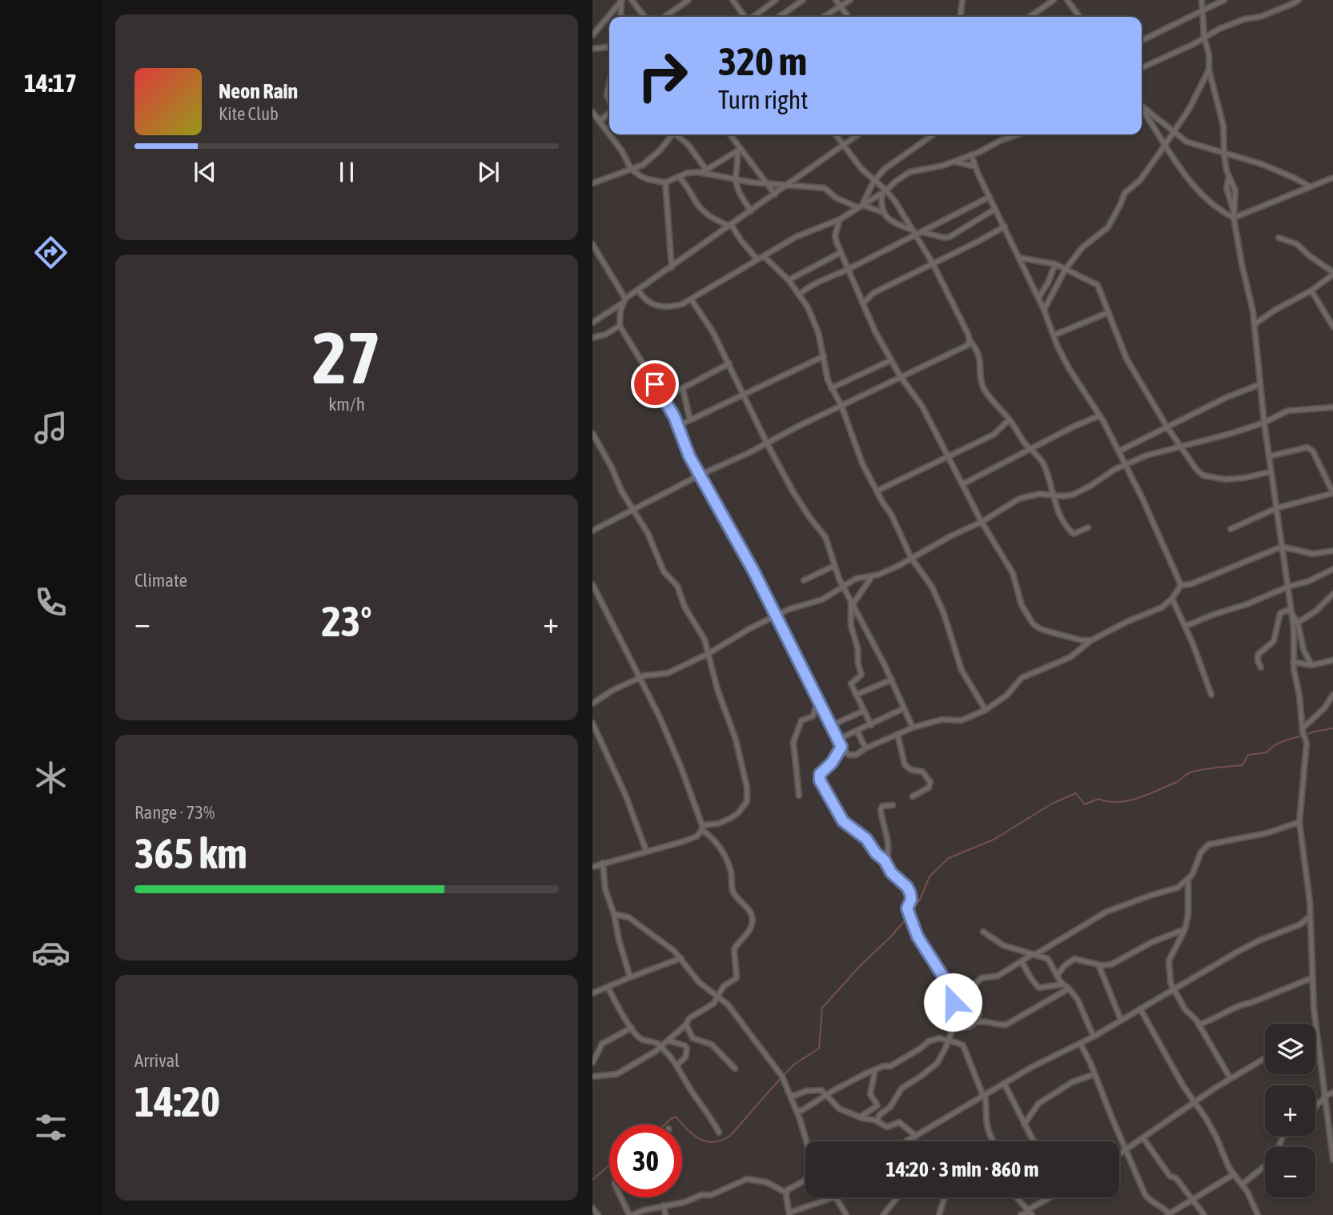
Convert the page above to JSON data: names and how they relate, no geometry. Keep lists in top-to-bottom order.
{
  "page": {
    "tabs": "14:17",
    "turn": ["320 m", "Turn right"],
    "song": ["Neon Rain", "Kite Club"],
    "tile": [
      ["27", "km/h"],
      "Climate",
      ["Range · 73%", "365 km"],
      ["Arrival", "14:20"]
    ],
    "heat": ["−", "23°", "+"],
    "map_buttons": ["+", "−"],
    "limit": "30",
    "trip": "14:20 · 3 min · 860 m"
  }
}
